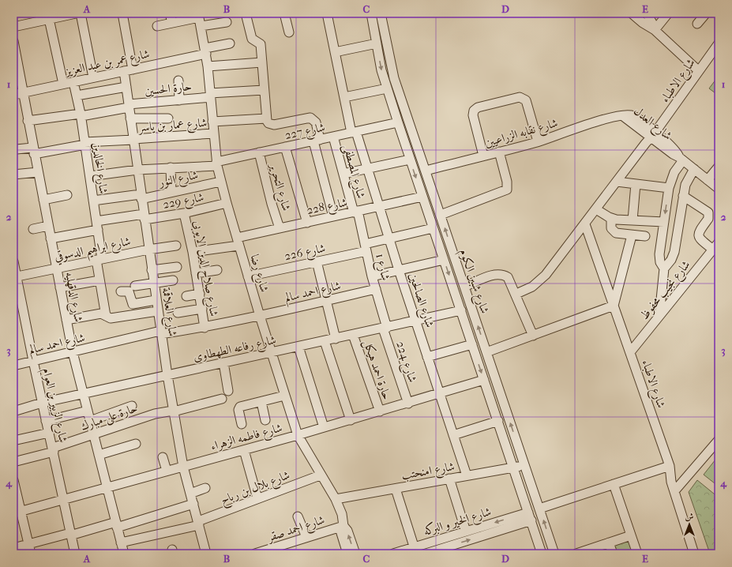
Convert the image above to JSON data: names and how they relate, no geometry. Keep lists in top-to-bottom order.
{
  "streets": {
    "street": [
      "شارع عمر بن عبد العزيز",
      "شارع الاطباء",
      "حارة الحسين",
      "شارع العدل",
      "شارع عمار بن ياسر",
      "شارع 227",
      "شارع نقابه الزراعيين",
      "شارع الخالدين",
      "شارع المصطفى",
      "شارع النور",
      "شارع التحرير",
      "شارع 229",
      "شارع 228",
      "شارع ابراهيم الدسوقي",
      "شارع 226",
      "شارع 1",
      "شارع صلاح الدين الايوبى",
      "شارع رضا",
      "شارع شبين الكوم",
      "شارع نجيب محفوظ",
      "شارع احمد سالم",
      "شارع الدقهليه",
      "شارع الصالحين",
      "شارع العلاقمة",
      "شارع رفاعه الطهطاوى",
      "شارع 224",
      "حارة احمد هيكل",
      "شارع الزبير بن العوام",
      "حارة على مبارك",
      "شارع فاطمه الزهراء",
      "شارع امنحتب",
      "شارع بلال بن رباح",
      "شارع الخير و البركه",
      "شارع احمد صقر"
    ]
  },
  "crossings": [
    ["شارع عمر بن عبد العزيز", "شارع الخالدين"],
    ["شارع عمر بن عبد العزيز", "شارع رضا"],
    ["شارع عمر بن عبد العزيز", "شارع الدقهليه"],
    ["شارع عمر بن عبد العزيز", "شارع العلاقمة"],
    ["شارع الاطباء", "شارع العدل"],
    ["شارع الاطباء", "شارع نجيب محفوظ"],
    ["حارة الحسين", "شارع الخالدين"],
    ["حارة الحسين", "شارع رضا"],
    ["حارة الحسين", "شارع الدقهليه"],
    ["حارة الحسين", "شارع العلاقمة"],
    ["شارع العدل", "شارع نقابه الزراعيين"],
    ["شارع عمار بن ياسر", "شارع الخالدين"],
    ["شارع عمار بن ياسر", "شارع رضا"],
    ["شارع عمار بن ياسر", "شارع الدقهليه"],
    ["شارع عمار بن ياسر", "شارع العلاقمة"],
    ["شارع 227", "شارع الخالدين"],
    ["شارع 227", "شارع المصطفى"],
    ["شارع 227", "شارع التحرير"],
    ["شارع 227", "شارع رضا"],
    ["شارع 227", "شارع شبين الكوم"],
    ["شارع 227", "شارع الصالحين"],
    ["شارع 227", "شارع العلاقمة"],
    ["شارع نقابه الزراعيين", "شارع شبين الكوم"],
    ["شارع الخالدين", "شارع النور"],
    ["شارع الخالدين", "شارع 229"],
    ["شارع الخالدين", "شارع ابراهيم الدسوقي"],
    ["شارع المصطفى", "شارع 228"],
    ["شارع المصطفى", "شارع 1"],
    ["شارع النور", "شارع رضا"],
    ["شارع النور", "شارع العلاقمة"],
    ["شارع التحرير", "شارع 228"],
    ["شارع 229", "شارع صلاح الدين الايوبى"],
    ["شارع 229", "شارع رضا"],
    ["شارع 229", "شارع الدقهليه"],
    ["شارع 229", "شارع العلاقمة"],
    ["شارع 228", "شارع 1"],
    ["شارع 228", "شارع صلاح الدين الايوبى"],
    ["شارع 228", "شارع رضا"],
    ["شارع 228", "شارع شبين الكوم"],
    ["شارع 228", "شارع الصالحين"],
    ["شارع ابراهيم الدسوقي", "شارع الدقهليه"],
    ["شارع ابراهيم الدسوقي", "شارع العلاقمة"],
    ["شارع ابراهيم الدسوقي", "شارع الزبير بن العوام"],
    ["شارع 226", "شارع 1"],
    ["شارع 226", "شارع رضا"],
    ["شارع 226", "شارع شبين الكوم"],
    ["شارع 226", "شارع الصالحين"],
    ["شارع 1", "شارع احمد سالم"],
    ["شارع 1", "شارع رفاعه الطهطاوى"],
    ["شارع 1", "شارع 224"],
    ["شارع صلاح الدين الايوبى", "شارع احمد سالم"],
    ["شارع رضا", "شارع احمد سالم"],
    ["شارع رضا", "شارع رفاعه الطهطاوى"],
    ["شارع رضا", "شارع فاطمه الزهراء"],
    ["شارع رضا", "شارع امنحتب"],
    ["شارع رضا", "شارع بلال بن رباح"],
    ["شارع رضا", "شارع احمد صقر"],
    ["شارع شبين الكوم", "شارع رفاعه الطهطاوى"],
    ["شارع شبين الكوم", "شارع فاطمه الزهراء"],
    ["شارع شبين الكوم", "شارع امنحتب"],
    ["شارع شبين الكوم", "شارع الخير و البركه"],
    ["شارع احمد سالم", "شارع الدقهليه"],
    ["شارع احمد سالم", "شارع العلاقمة"],
    ["شارع احمد سالم", "شارع الزبير بن العوام"],
    ["شارع الدقهليه", "شارع رفاعه الطهطاوى"],
    ["شارع الدقهليه", "حارة على مبارك"],
    ["شارع الدقهليه", "شارع فاطمه الزهراء"],
    ["شارع الدقهليه", "شارع بلال بن رباح"],
    ["شارع الصالحين", "شارع رفاعه الطهطاوى"],
    ["شارع الصالحين", "شارع فاطمه الزهراء"],
    ["شارع الصالحين", "شارع امنحتب"],
    ["شارع العلاقمة", "شارع رفاعه الطهطاوى"],
    ["شارع العلاقمة", "حارة على مبارك"],
    ["شارع العلاقمة", "شارع فاطمه الزهراء"],
    ["شارع العلاقمة", "شارع بلال بن رباح"],
    ["شارع رفاعه الطهطاوى", "شارع 224"],
    ["شارع رفاعه الطهطاوى", "حارة احمد هيكل"],
    ["شارع رفاعه الطهطاوى", "شارع الزبير بن العوام"],
    ["شارع 224", "شارع فاطمه الزهراء"],
    ["حارة احمد هيكل", "شارع فاطمه الزهراء"],
    ["شارع الزبير بن العوام", "حارة على مبارك"],
    ["شارع الزبير بن العوام", "شارع فاطمه الزهراء"]
  ],
  "north": "top",
  "grid": {
    "columns": [
      "A",
      "B",
      "C",
      "D",
      "E"
    ],
    "rows": [
      "1",
      "2",
      "3",
      "4"
    ]
  }
}
